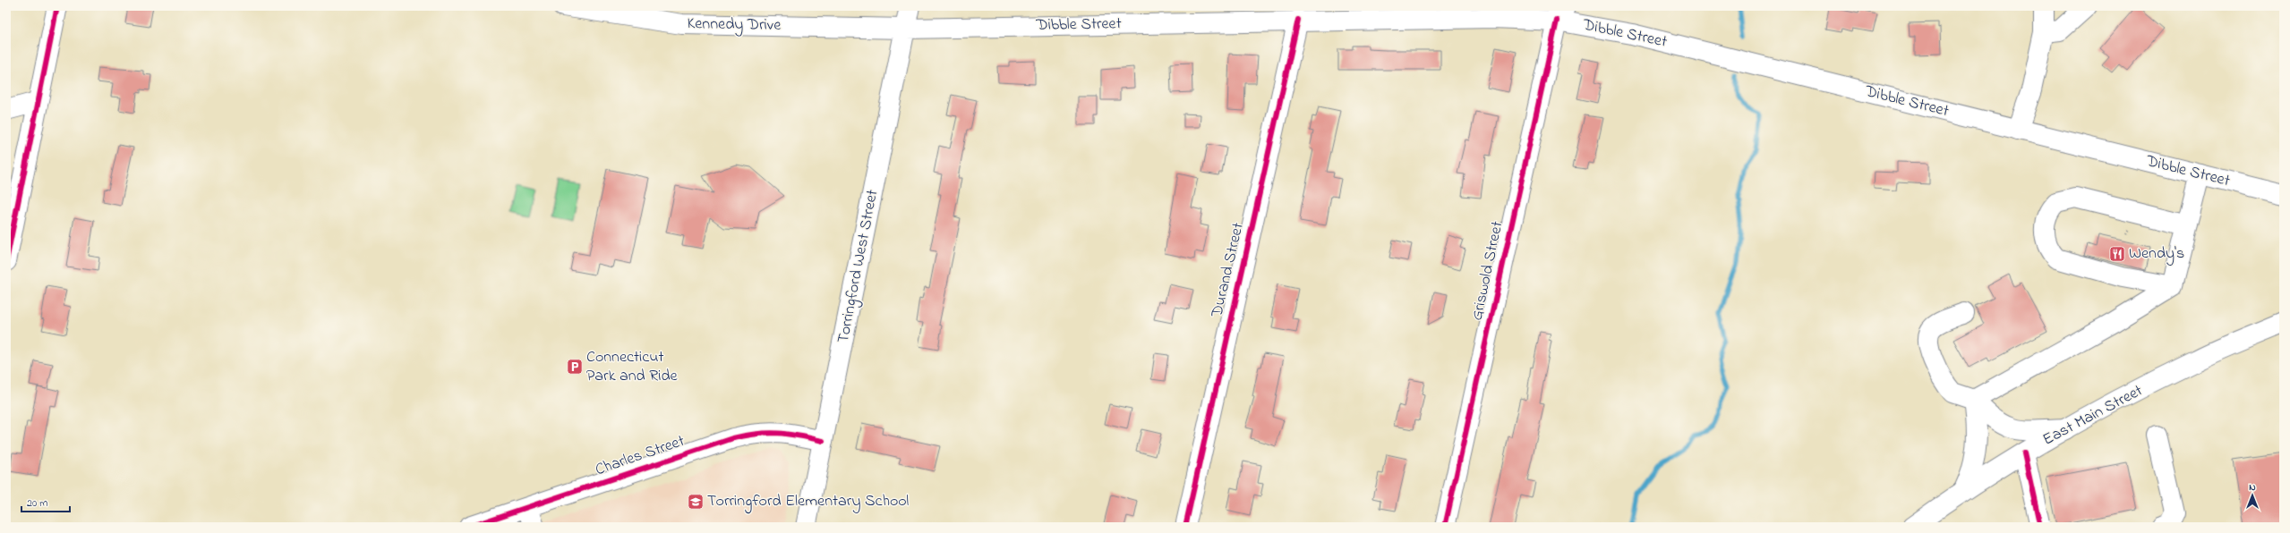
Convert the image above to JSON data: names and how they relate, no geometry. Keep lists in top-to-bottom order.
{
  "streets": {
    "main road": [
      "Kennedy Drive",
      "Dibble Street",
      "Torringford West Street",
      "Durand Street",
      "Griswold Street",
      "East Main Street",
      "Charles Street"
    ]
  },
  "crossings": [
    ["Kennedy Drive", "Dibble Street"],
    ["Kennedy Drive", "Torringford West Street"],
    ["Dibble Street", "Torringford West Street"],
    ["Dibble Street", "Durand Street"],
    ["Dibble Street", "Griswold Street"],
    ["Torringford West Street", "Charles Street"]
  ],
  "places": {
    "restaurant": ["Wendy's"],
    "parking": ["Connecticut Park and Ride"],
    "school or university": ["Torringford Elementary School"]
  },
  "scale_bar": "20 m",
  "north": "top"
}
